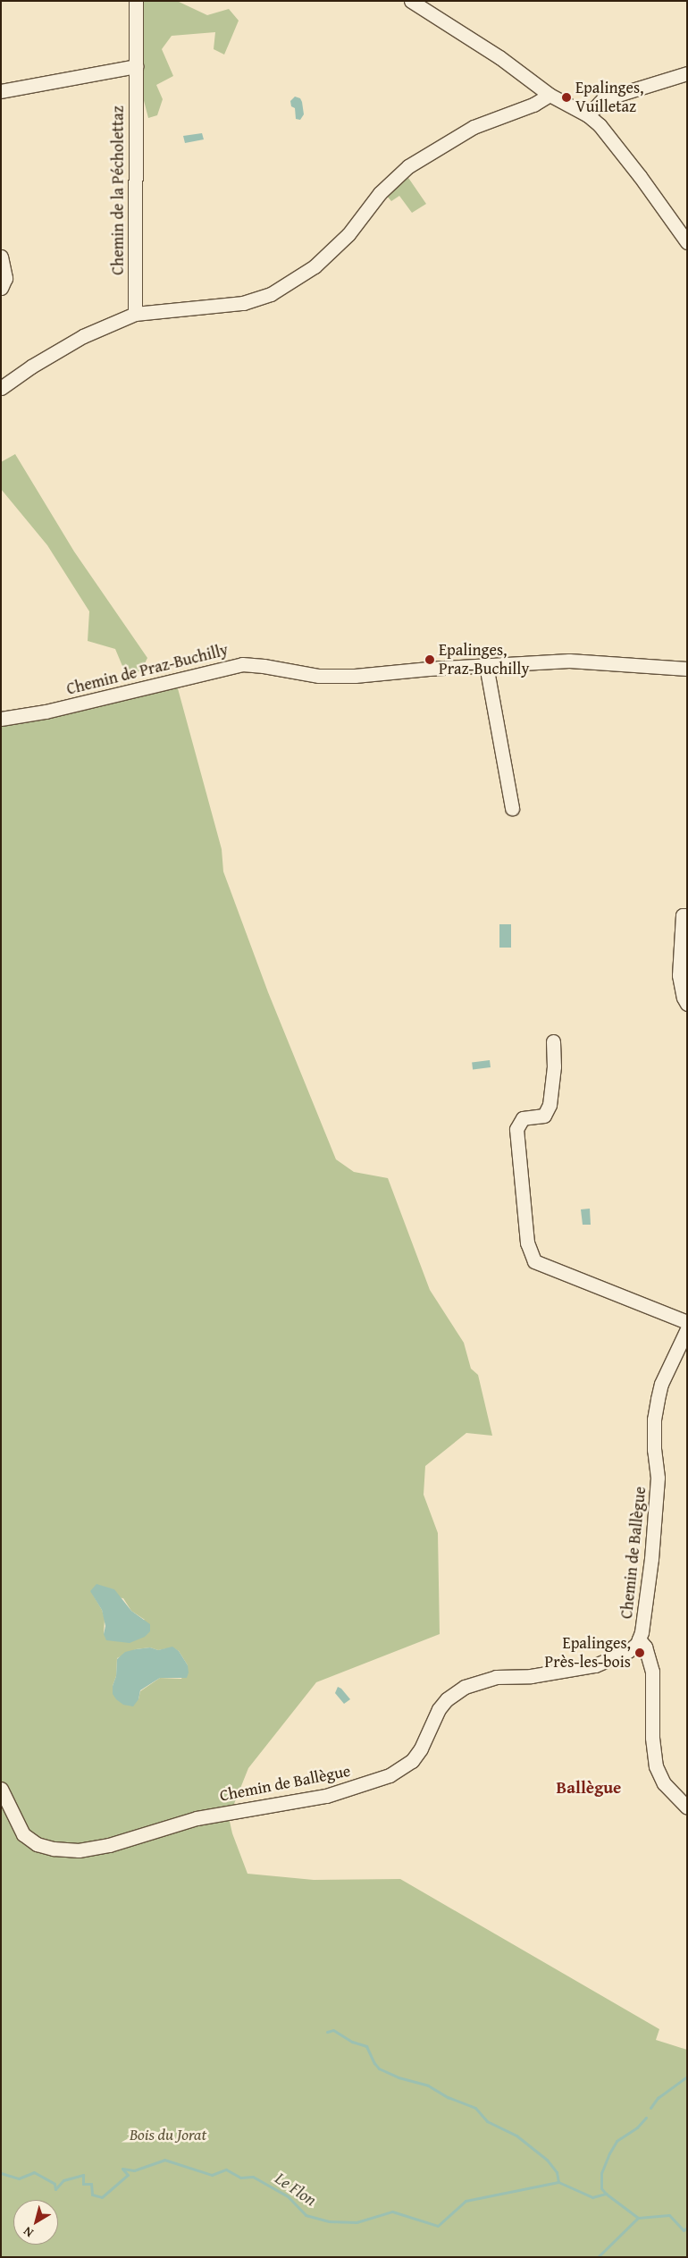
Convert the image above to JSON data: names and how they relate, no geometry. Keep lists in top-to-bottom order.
{
  "streets": {
    "street": ["Chemin de la Pécholettaz", "Chemin de Praz-Buchilly", "Chemin de Ballègue"]
  },
  "districts": ["Ballègue"],
  "water": ["Le Flon"],
  "parks": ["Bois du Jorat"],
  "places": ["Epalinges, Vuilletaz", "Epalinges, Praz-Buchilly", "Epalinges, Près-les-bois"],
  "north": "bottom left"
}
